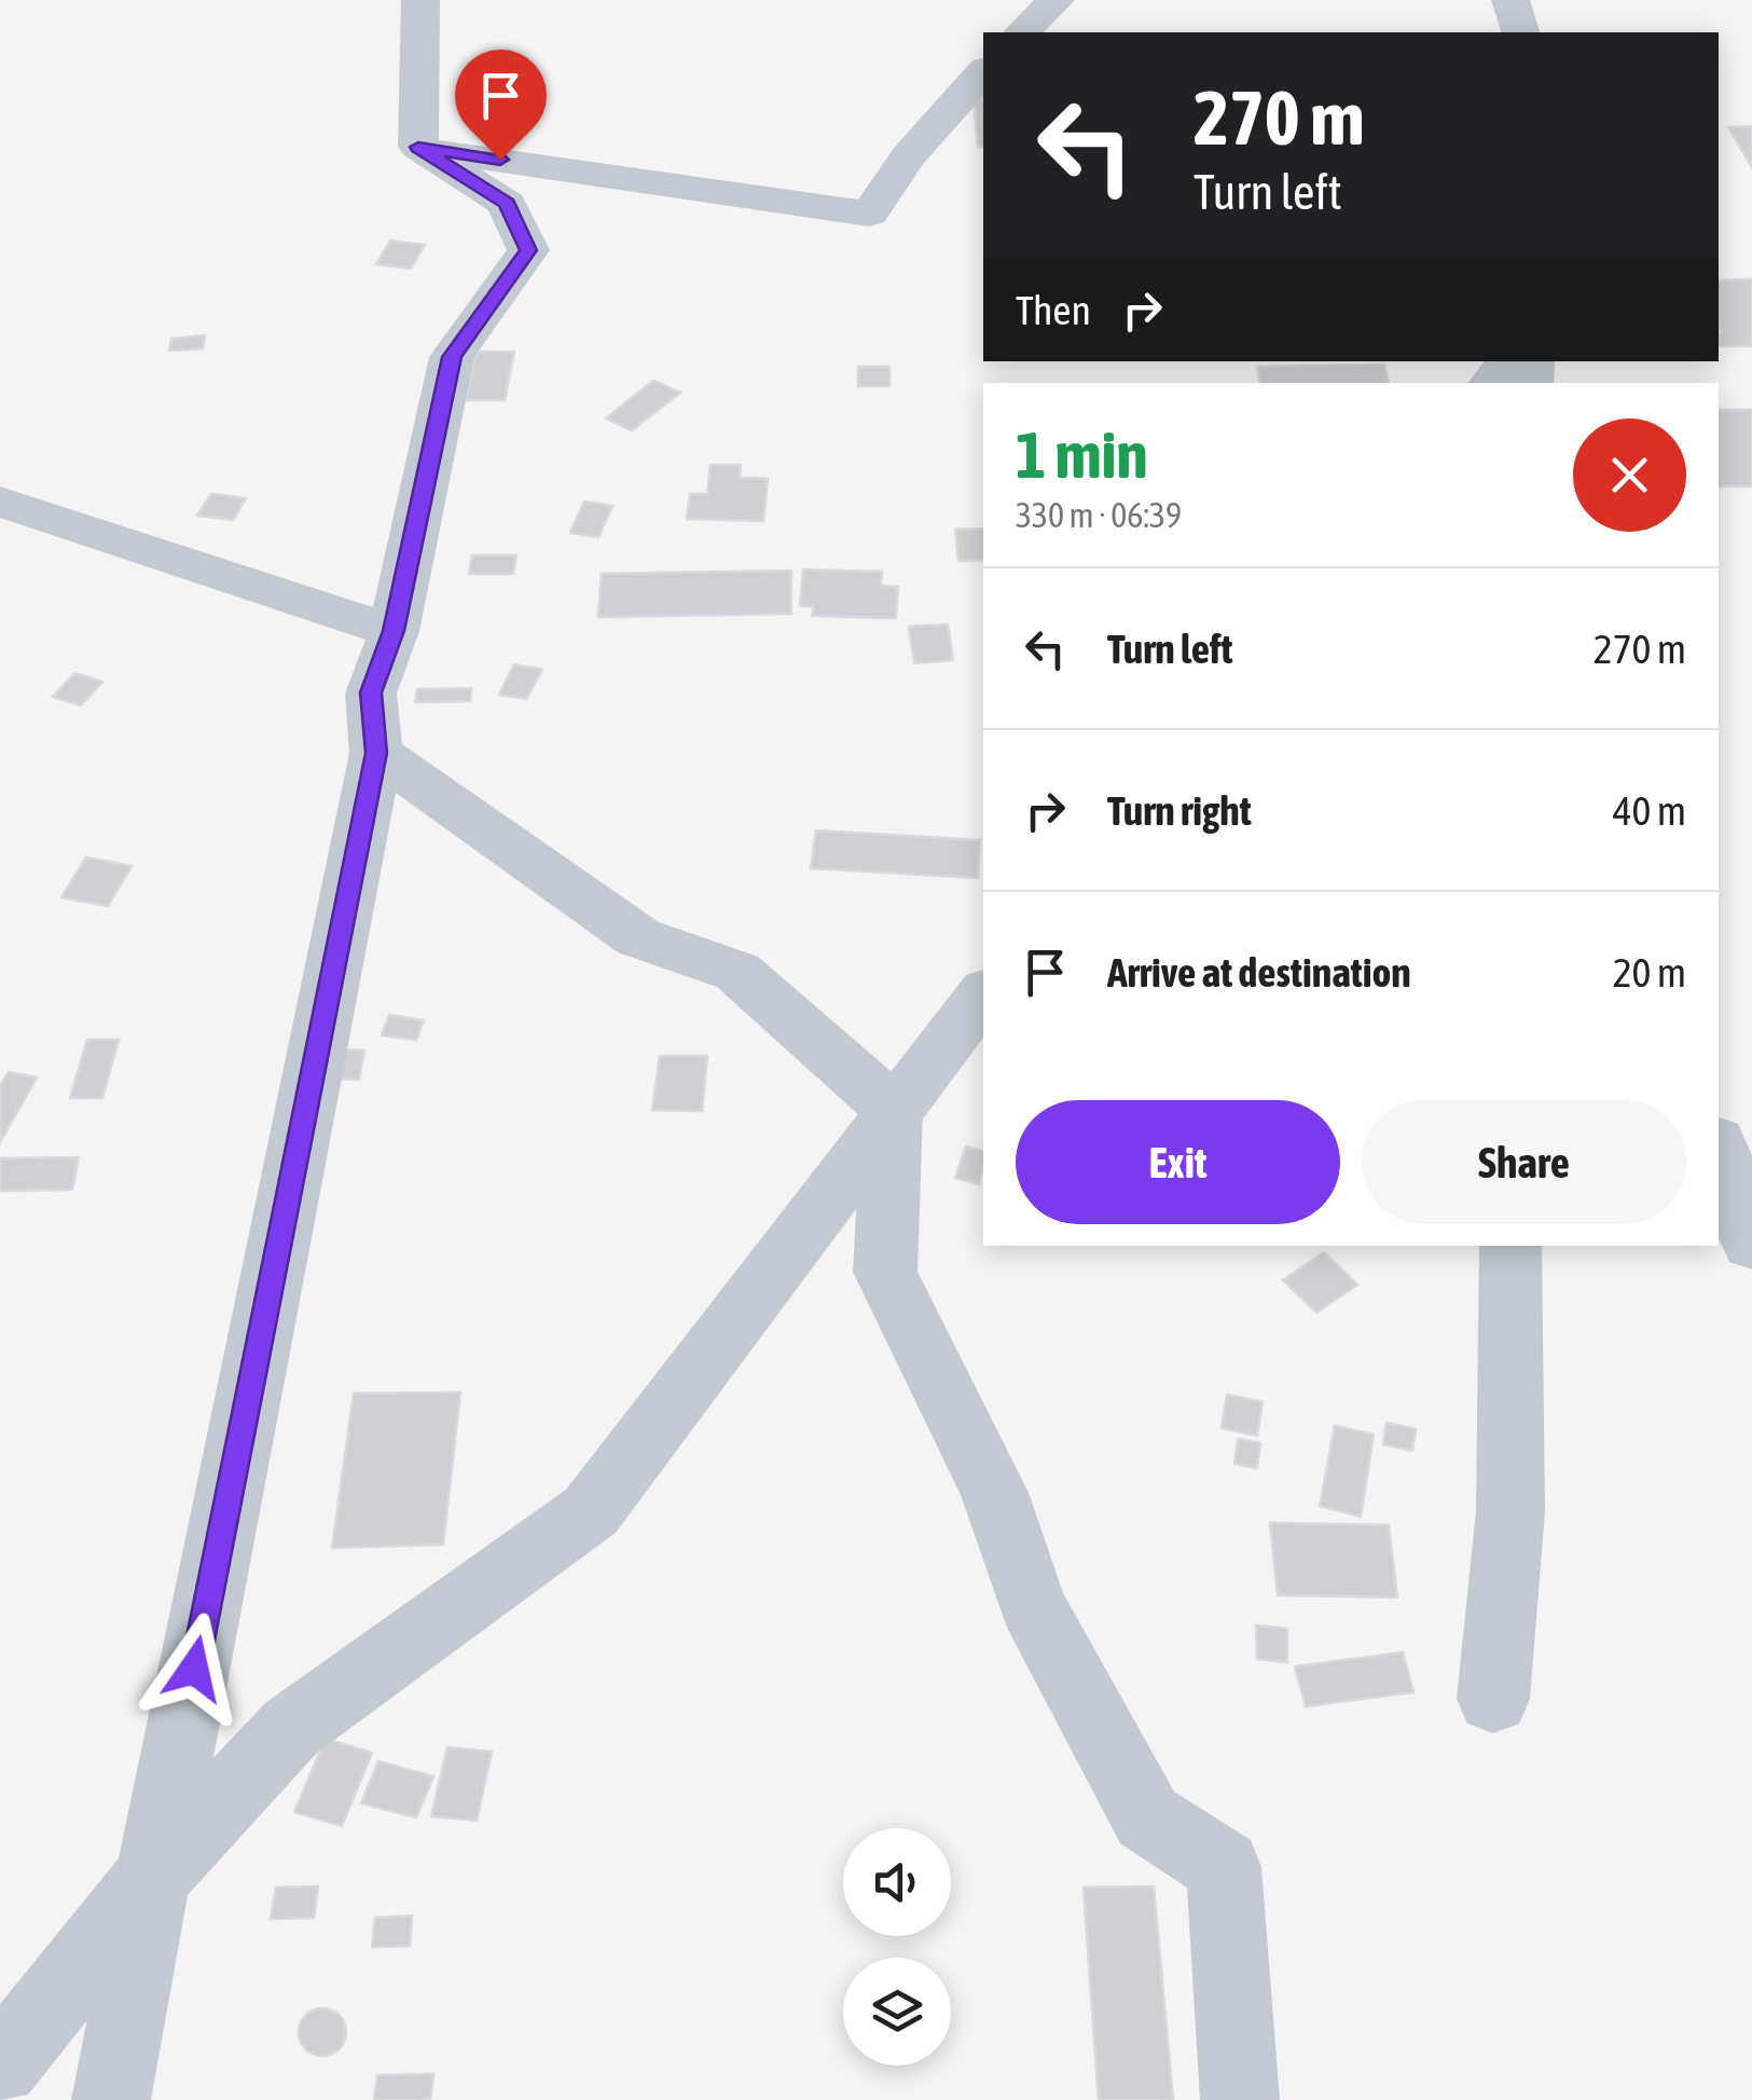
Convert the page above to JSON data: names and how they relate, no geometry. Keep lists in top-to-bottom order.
{
  "page": {
    "turn": ["270 m", "Turn left"],
    "then": "Then",
    "heading": ["1 min", "330 m · 06:39"],
    "list": [
      {
        "name": "Turn left",
        "value": "270 m"
      },
      {
        "name": "Turn right",
        "value": "40 m"
      },
      {
        "name": "Arrive at destination",
        "value": "20 m"
      }
    ],
    "buttons": ["Exit", "Share"]
  }
}
